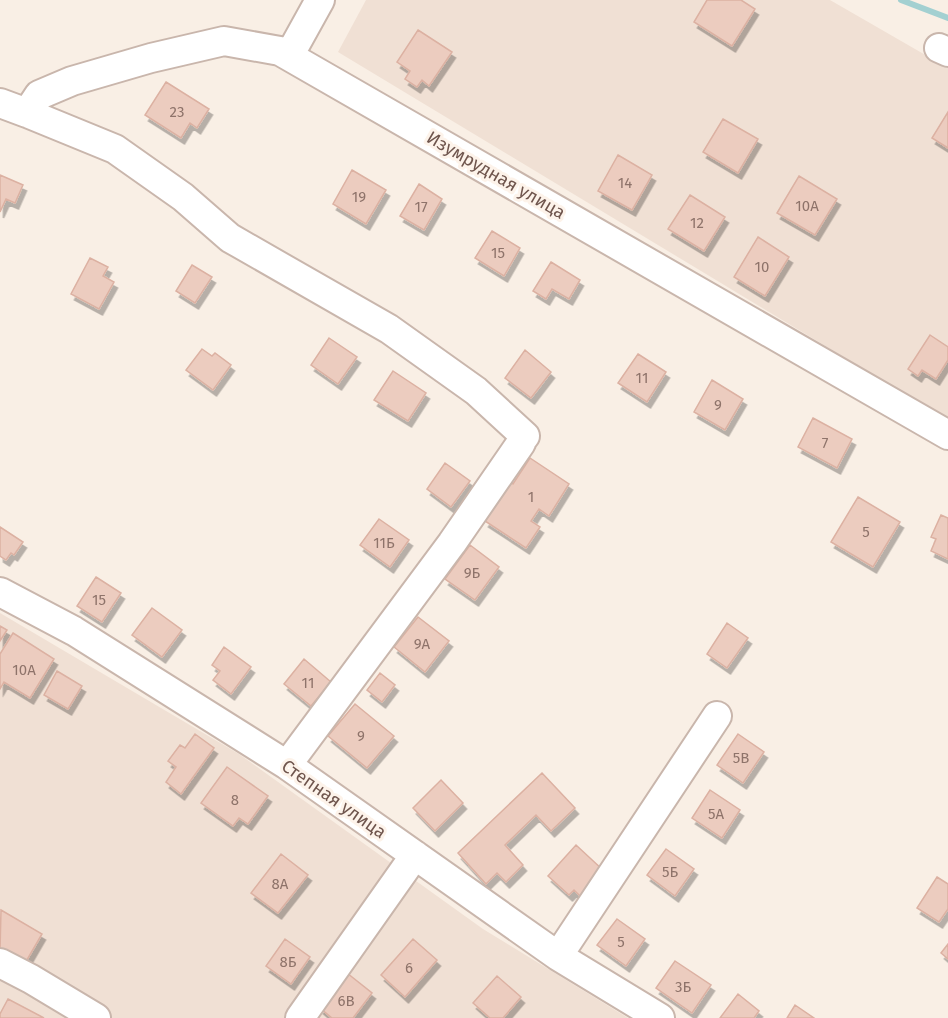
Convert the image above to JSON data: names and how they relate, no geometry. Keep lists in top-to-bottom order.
{
  "streets": {
    "street": ["Изумрудная улица", "Степная улица"]
  },
  "house_numbers": [
    "23",
    "14",
    "19",
    "10А",
    "17",
    "12",
    "15",
    "10",
    "11",
    "9",
    "7",
    "1",
    "5",
    "11Б",
    "9Б",
    "15",
    "9А",
    "10А",
    "11",
    "9",
    "5В",
    "8",
    "5А",
    "5Б",
    "8А",
    "5",
    "8Б",
    "6",
    "3Б",
    "6В"
  ]
}
